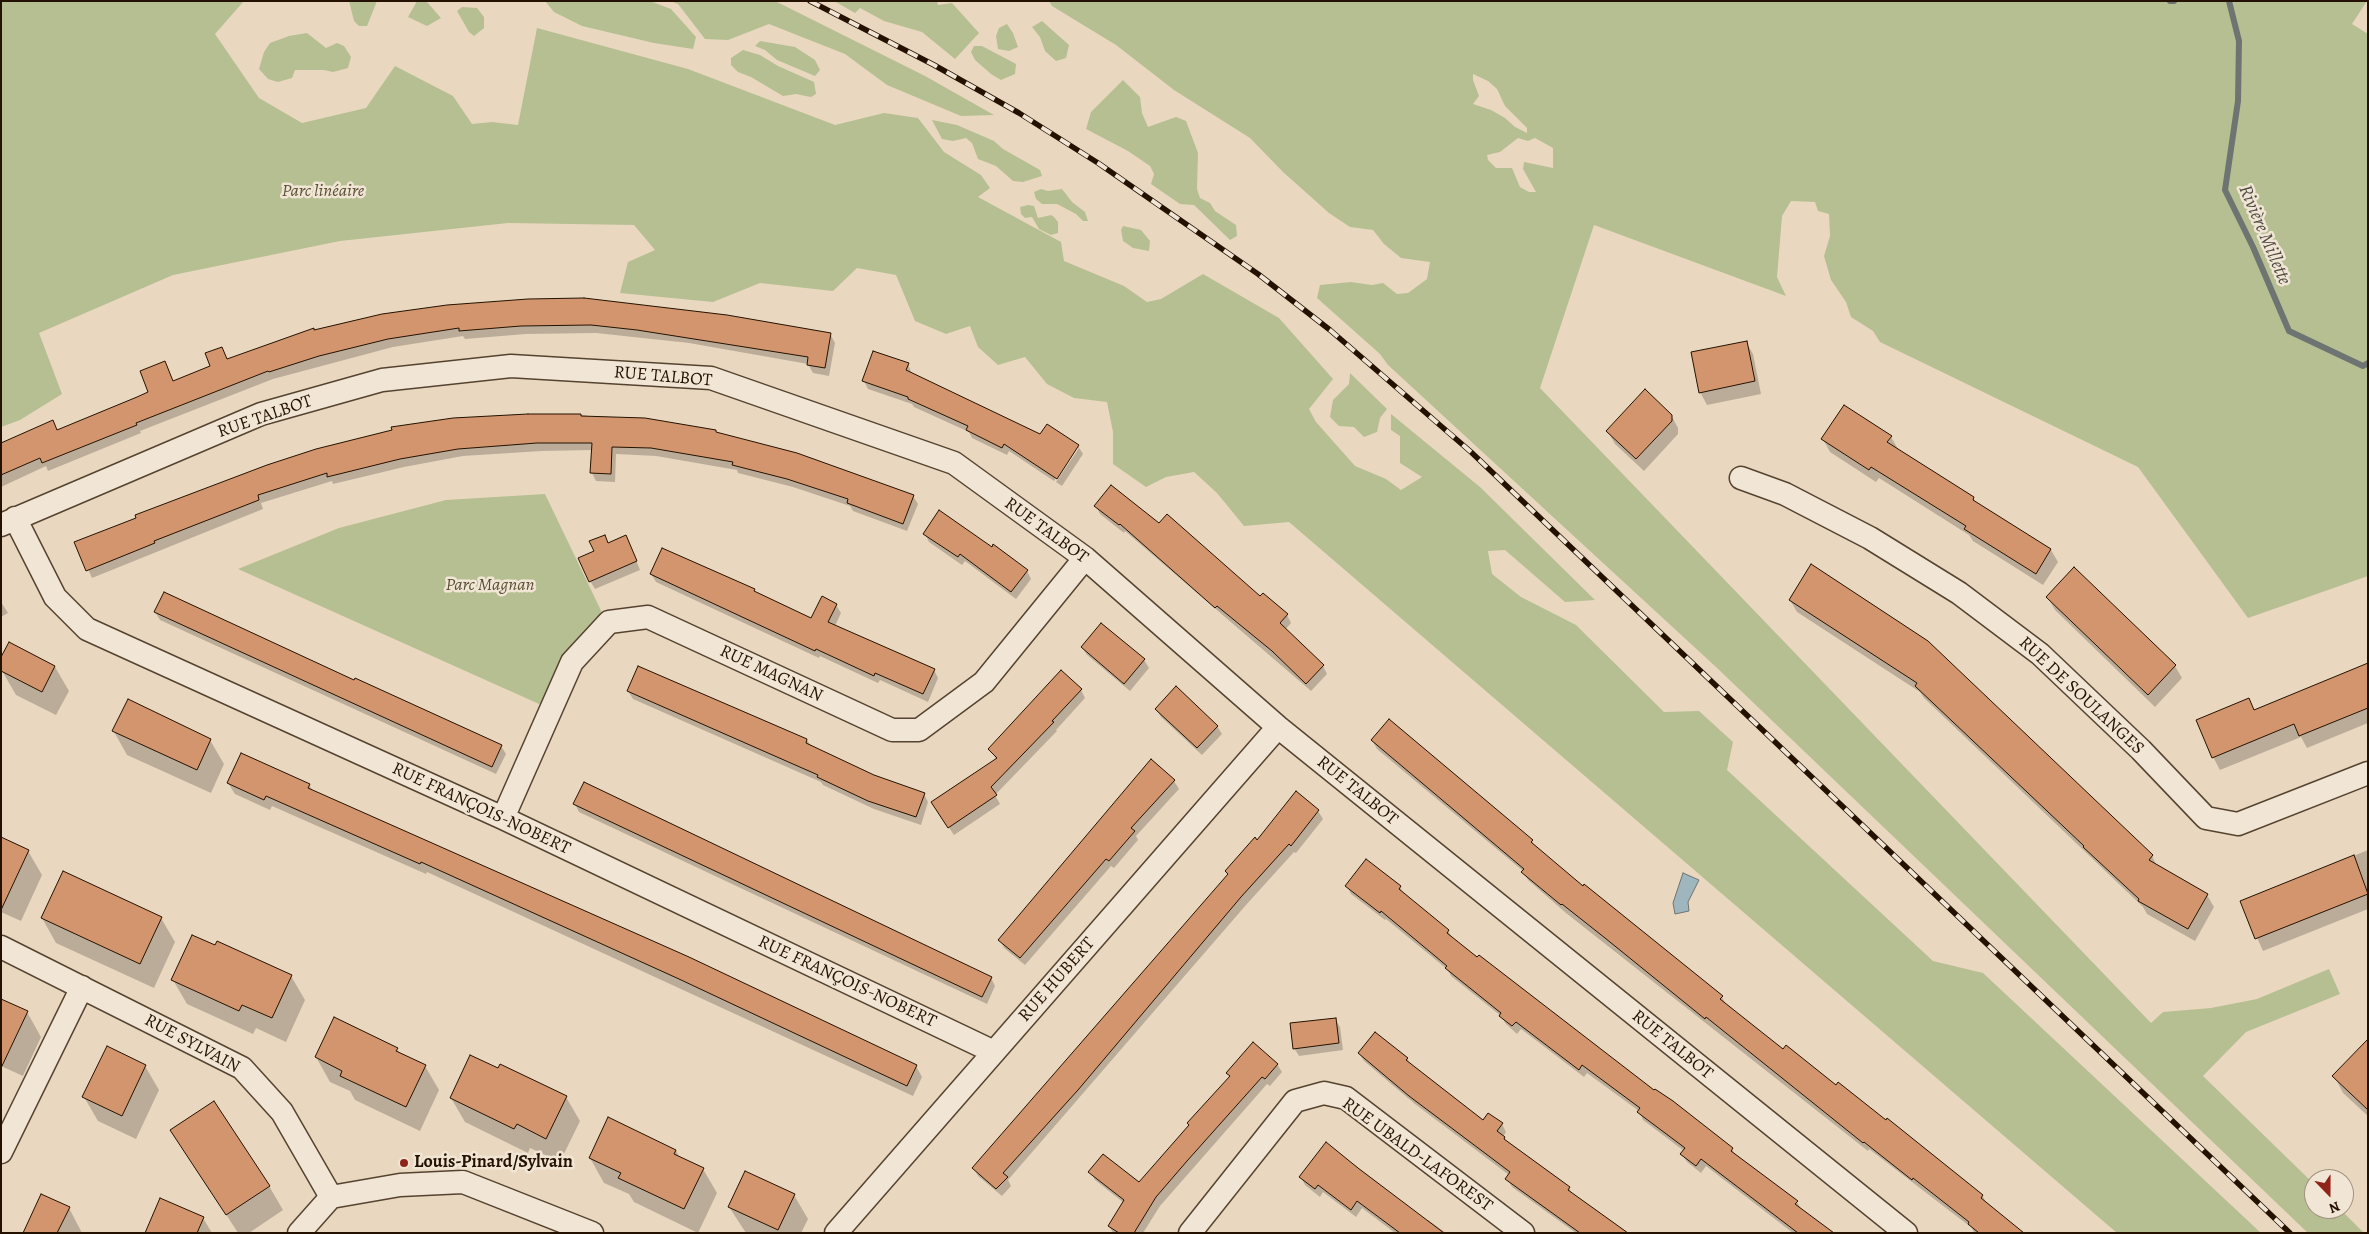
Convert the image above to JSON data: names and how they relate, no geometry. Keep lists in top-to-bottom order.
{
  "streets": {
    "street": [
      "RUE TALBOT",
      "RUE MAGNAN",
      "RUE DE SOULANGES",
      "RUE FRANÇOIS-NOBERT",
      "RUE HUBERT",
      "RUE SYLVAIN",
      "RUE UBALD-LAFOREST"
    ]
  },
  "crossings": [
    ["RUE TALBOT", "RUE MAGNAN"],
    ["RUE TALBOT", "RUE FRANÇOIS-NOBERT"],
    ["RUE TALBOT", "RUE HUBERT"],
    ["RUE MAGNAN", "RUE FRANÇOIS-NOBERT"],
    ["RUE FRANÇOIS-NOBERT", "RUE HUBERT"]
  ],
  "water": ["Rivière Millette"],
  "parks": ["Parc linéaire", "Parc Magnan"],
  "places": ["Louis-Pinard/Sylvain"],
  "north": "bottom"
}
